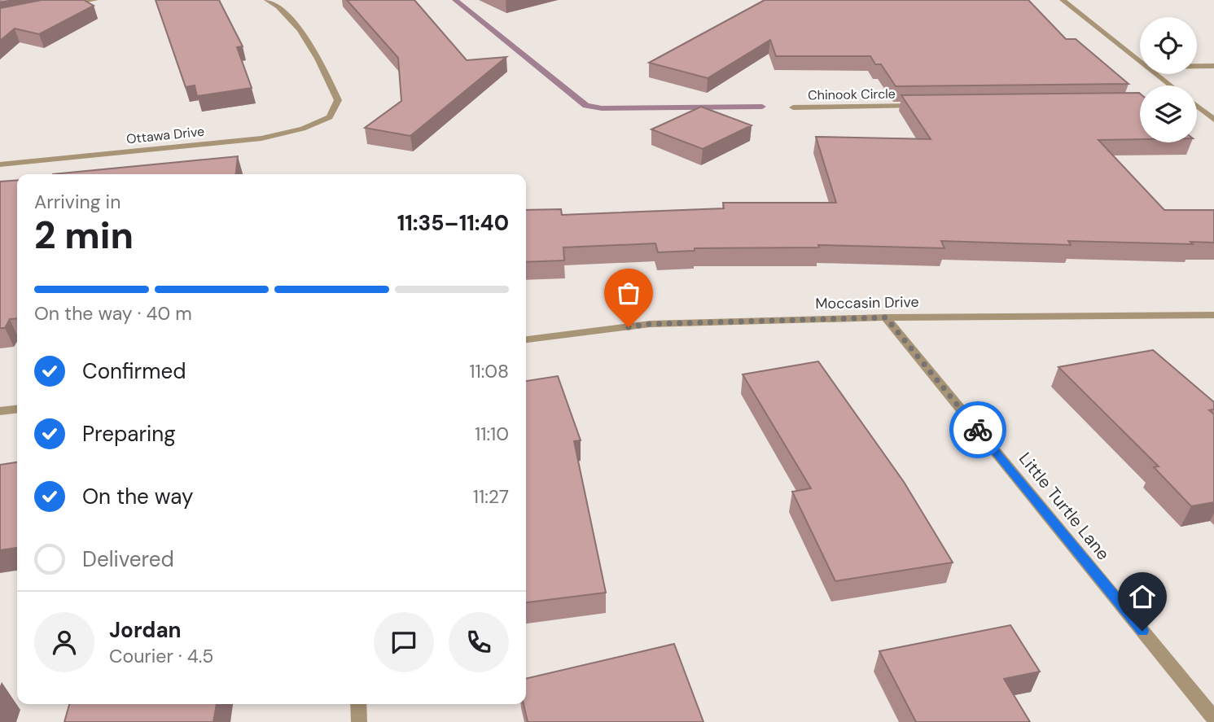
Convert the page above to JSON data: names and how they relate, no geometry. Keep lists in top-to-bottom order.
{
  "streets": {
    "street": [
      "Chinook Circle",
      "Ottawa Drive",
      "Moccasin Drive",
      "Little Turtle Lane"
    ]
  },
  "crossings": [
    ["Moccasin Drive", "Little Turtle Lane"]
  ],
  "page": {
    "heading": ["2 min", "Arriving in", "11:35–11:40"],
    "panel": ["Jordan", "Courier · 4.5"],
    "bar": "On the way · 40 m",
    "list": [
      ["Confirmed", "11:08"],
      ["Preparing", "11:10"],
      ["On the way", "11:27"],
      "Delivered"
    ]
  }
}
